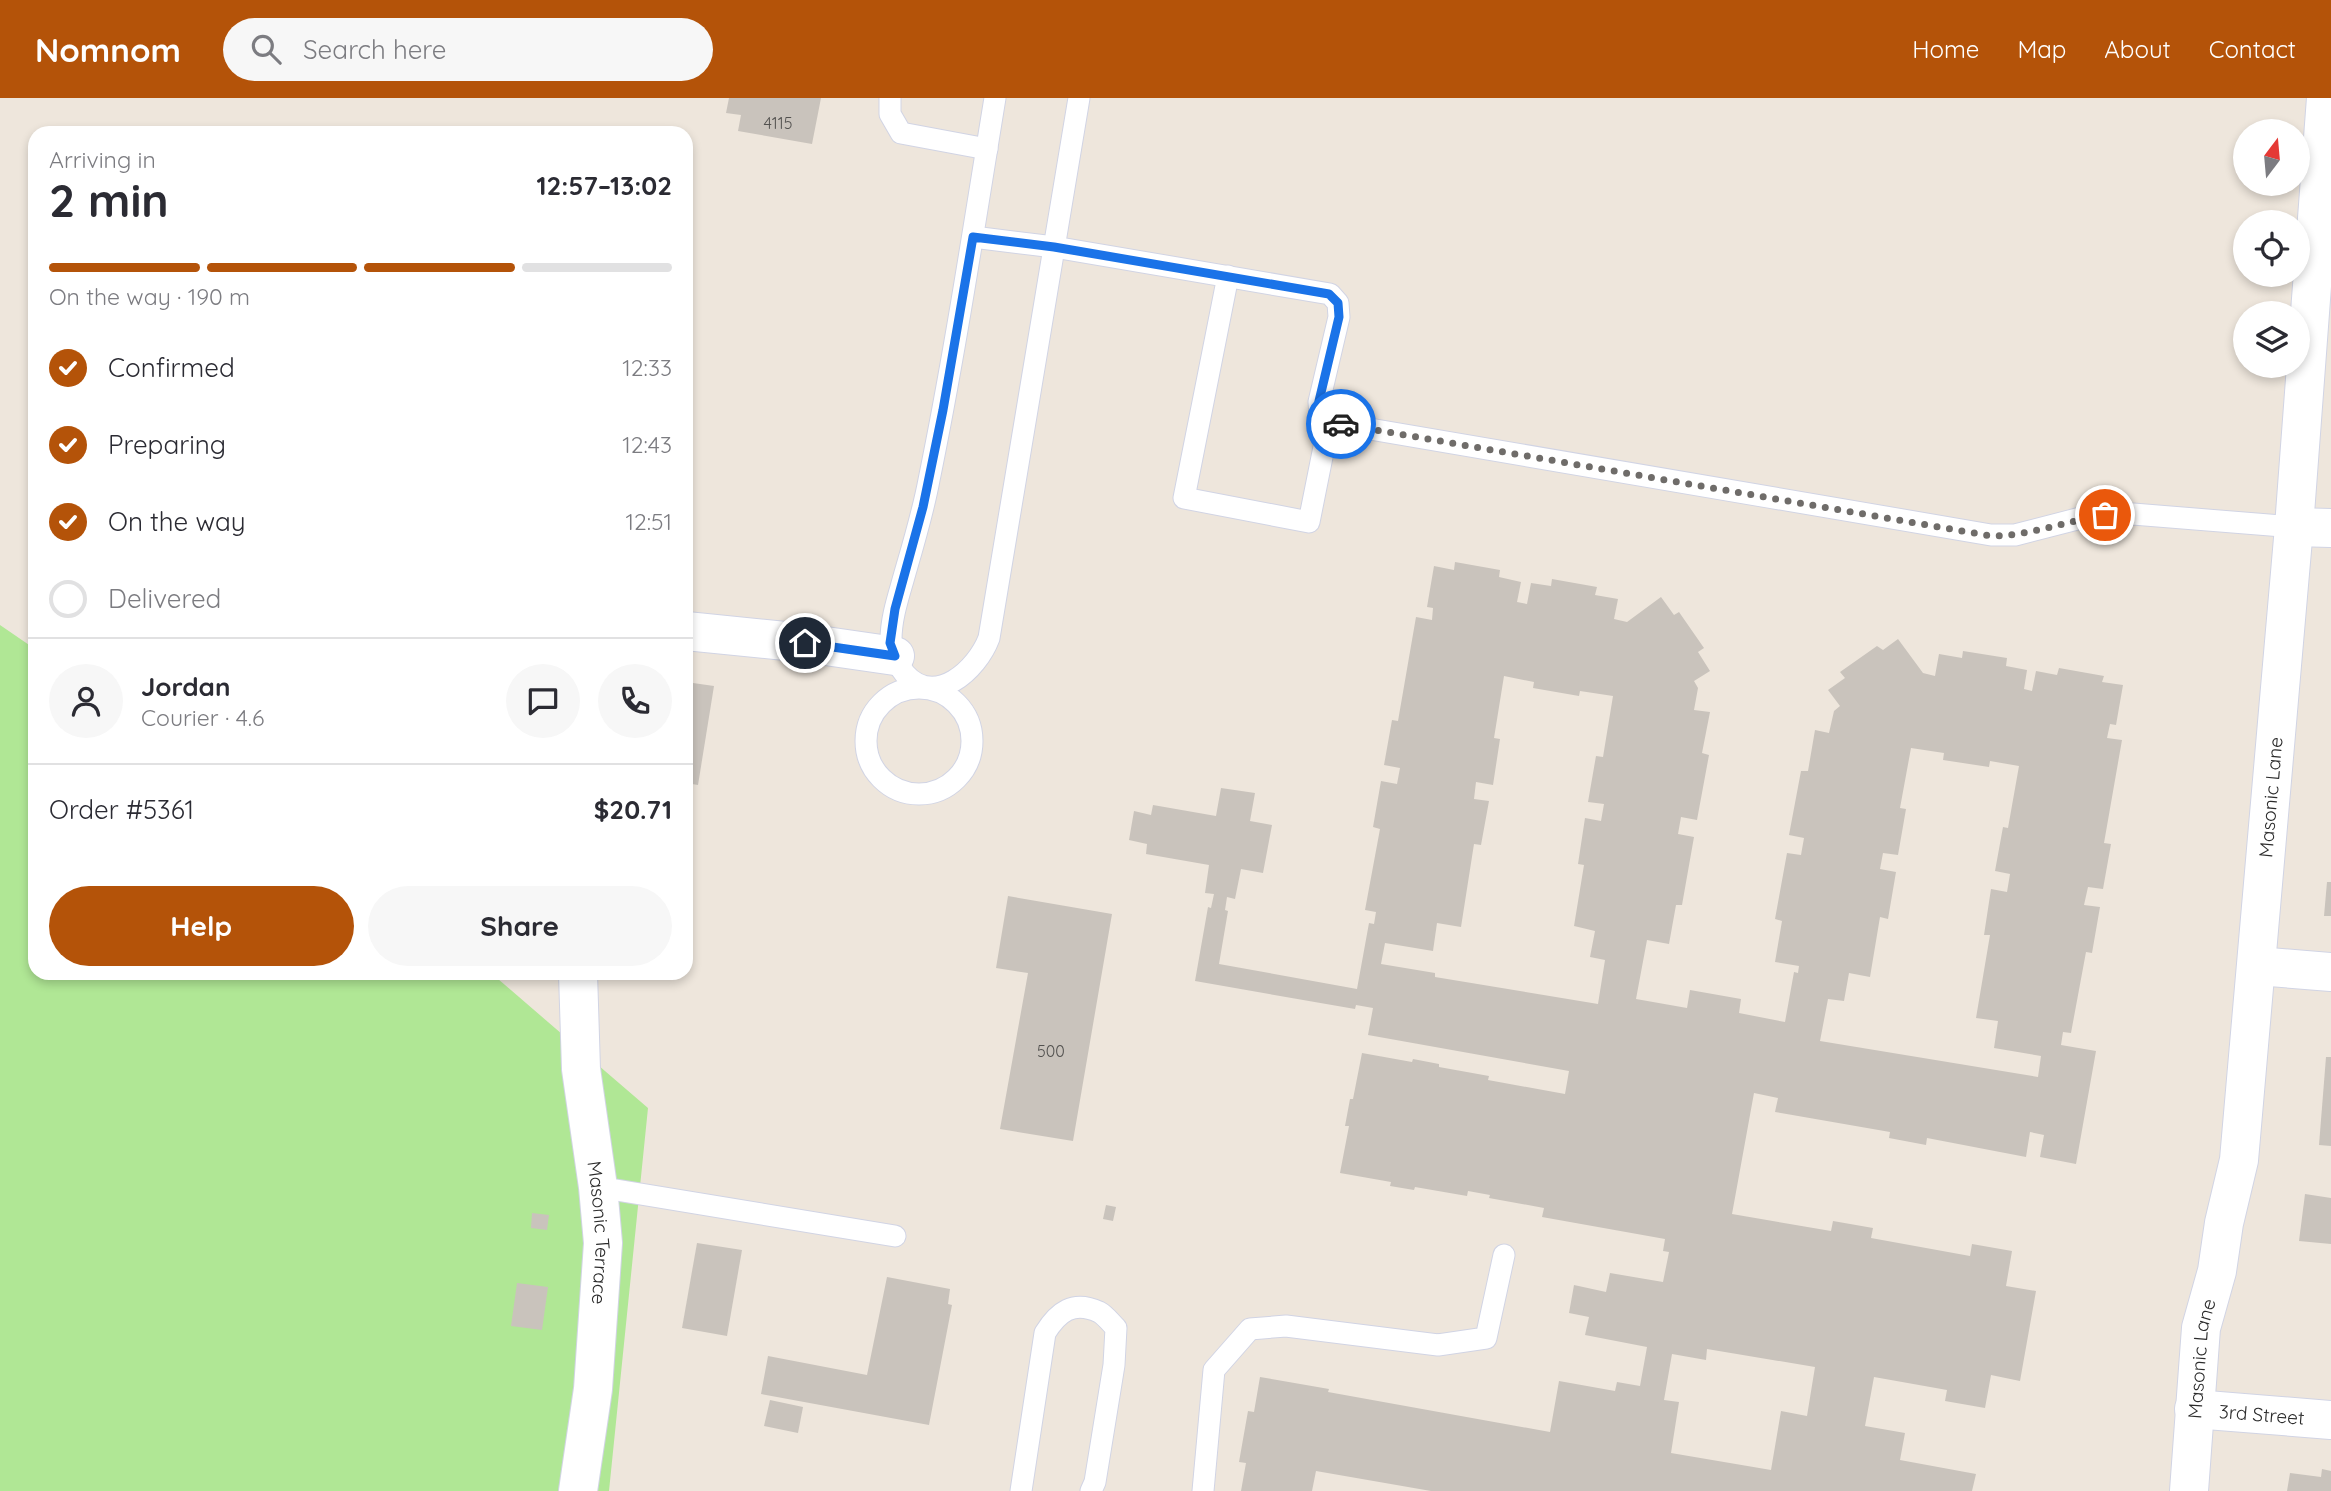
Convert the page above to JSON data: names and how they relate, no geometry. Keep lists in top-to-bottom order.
{
  "streets": {
    "main road": ["Masonic Lane", "Masonic Terrace", "3rd Street"]
  },
  "crossings": [
    ["Masonic Lane", "3rd Street"]
  ],
  "house_numbers": ["4115", "500"],
  "north": "top",
  "page": {
    "header": "Nomnom",
    "search": "Search here",
    "nav": [
      "Home",
      "Map",
      "About",
      "Contact"
    ],
    "heading": ["2 min", "Arriving in", "12:57–13:02"],
    "panel": [
      "Jordan",
      "Courier · 4.6",
      "Order #5361",
      "$20.71"
    ],
    "bar": "On the way · 190 m",
    "list": [
      ["Confirmed", "12:33"],
      ["Preparing", "12:43"],
      ["On the way", "12:51"],
      "Delivered"
    ],
    "buttons": ["Help", "Share"]
  }
}
